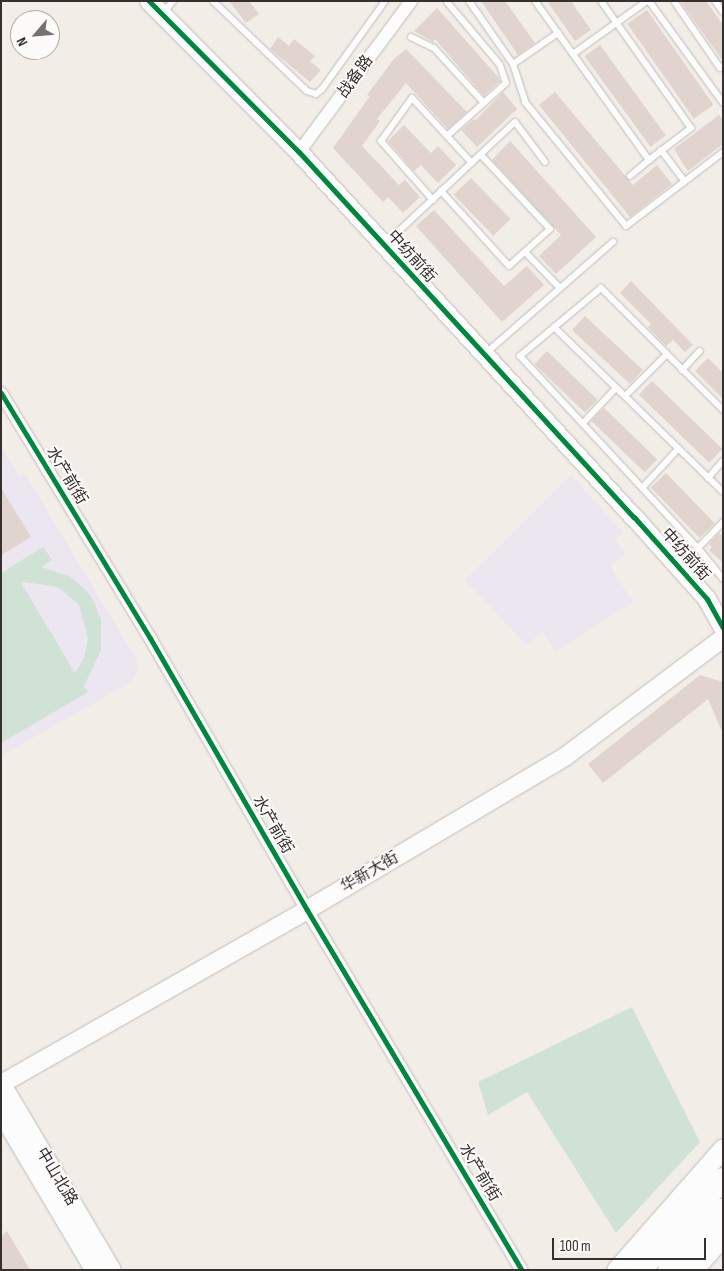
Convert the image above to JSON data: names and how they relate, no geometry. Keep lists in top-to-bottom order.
{
  "streets": {
    "main road": ["中山北路"],
    "street": [
      "战备路",
      "中纺前街",
      "水产前街",
      "华新大街"
    ]
  },
  "crossings": [
    ["战备路", "中纺前街"],
    ["水产前街", "华新大街"],
    ["华新大街", "中山北路"]
  ],
  "scale_bar": "100 m",
  "north": "bottom left"
}
